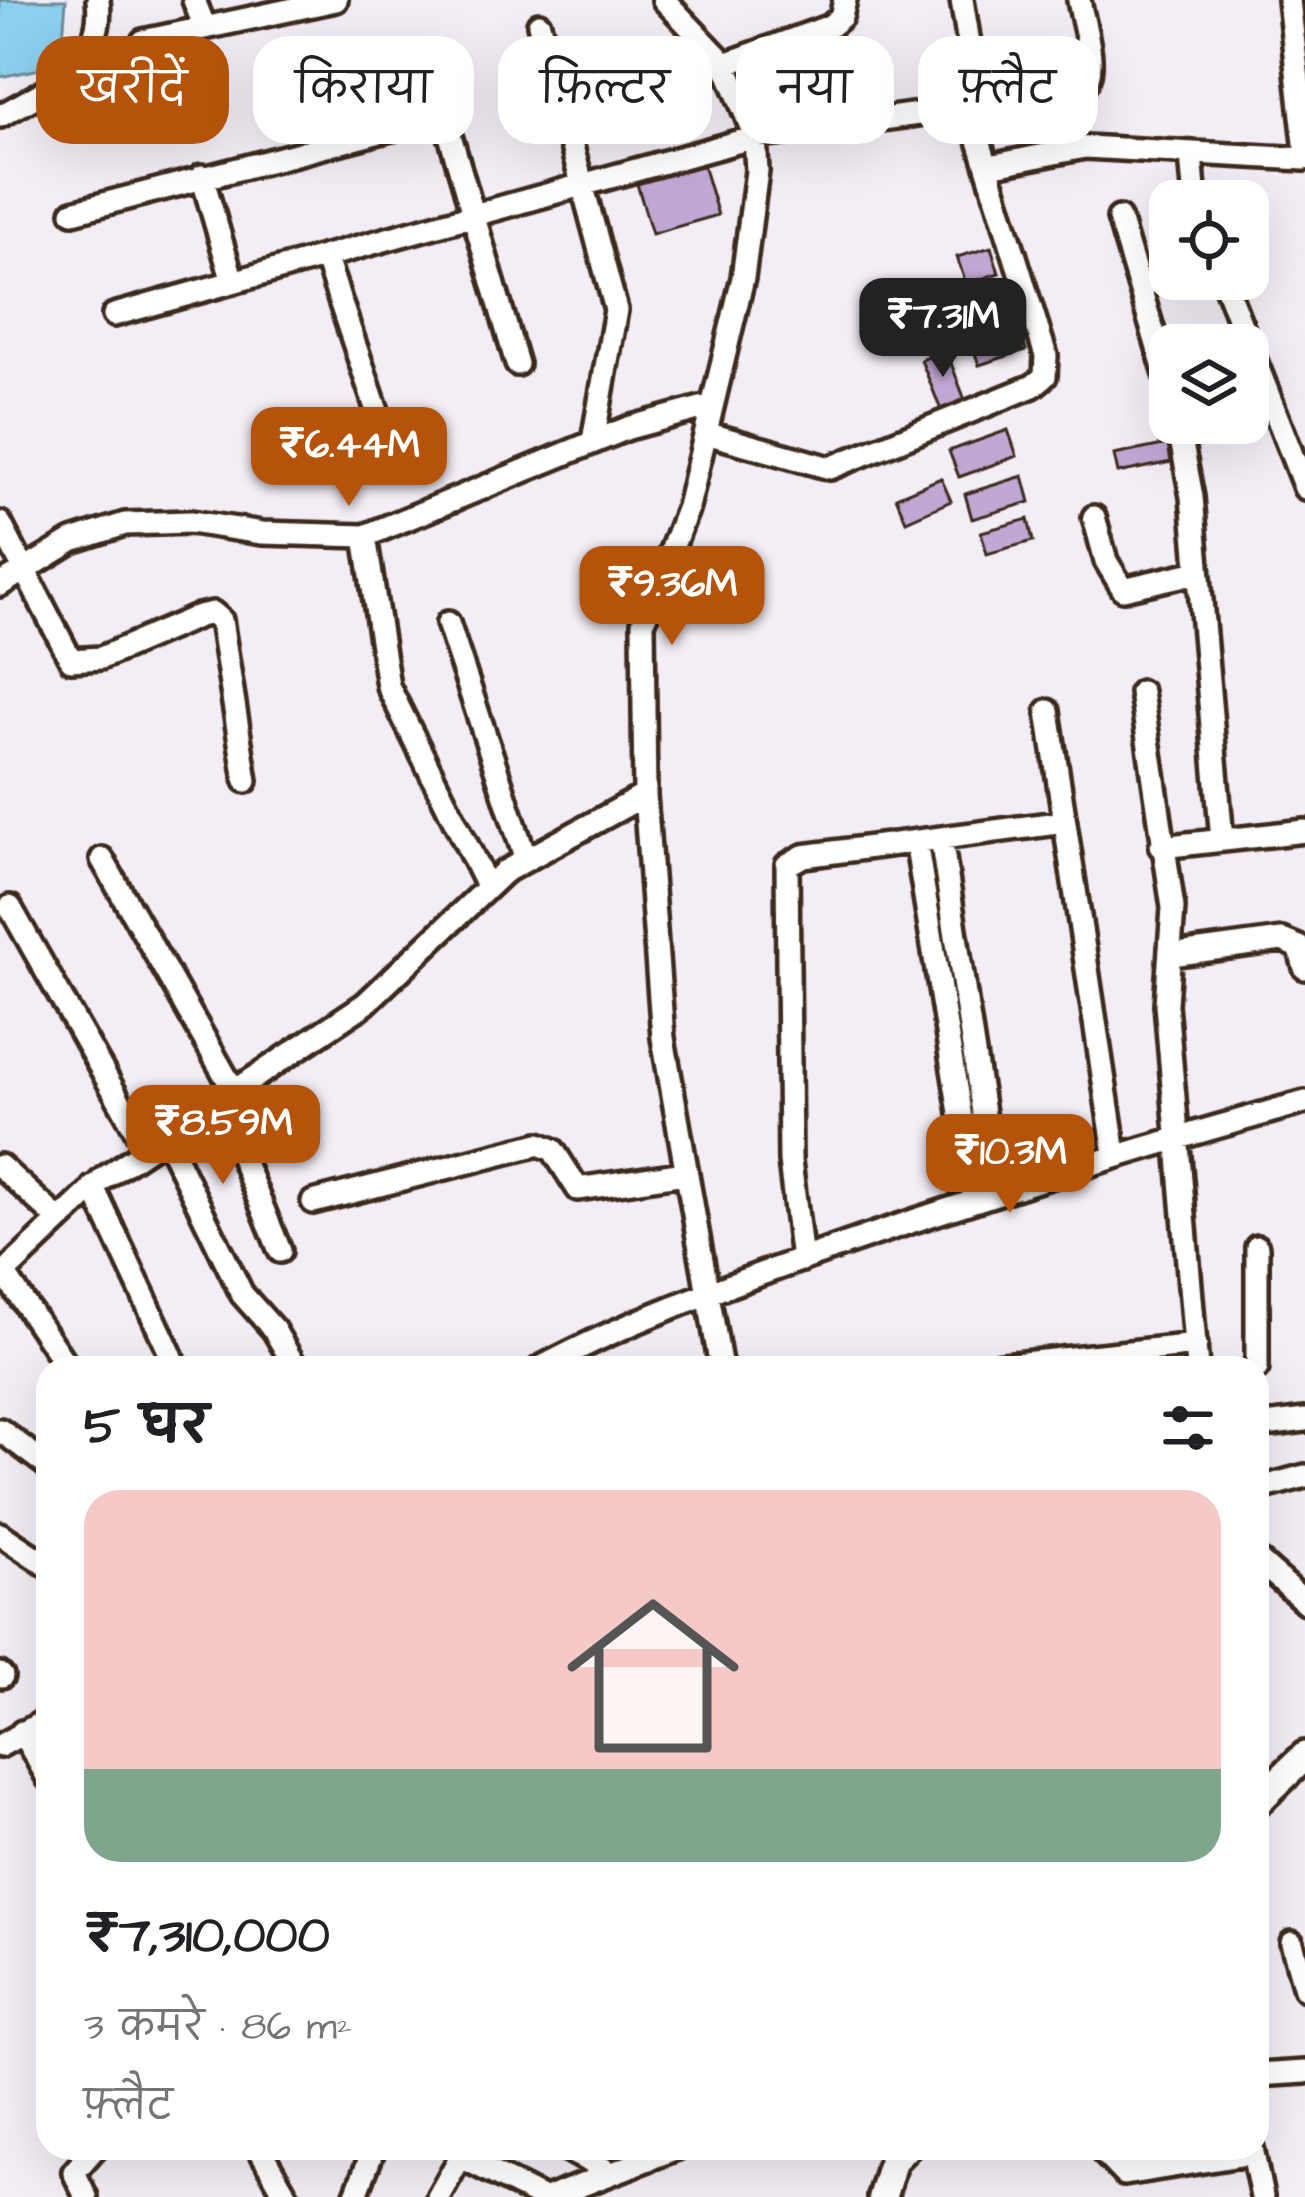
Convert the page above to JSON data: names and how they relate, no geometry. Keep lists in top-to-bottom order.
{
  "page": {
    "chip": [
      "खरीदें",
      "किराया",
      "फ़िल्टर",
      "नया",
      "फ़्लैट"
    ],
    "price": [
      "₹7.31M",
      "₹6.44M",
      "₹9.36M",
      "₹8.59M",
      "₹10.3M"
    ],
    "heading": "5 घर",
    "list": [
      {
        "name": "₹7,310,000",
        "note": "3 कमरे · 86 m² · फ़्लैट"
      }
    ]
  }
}
